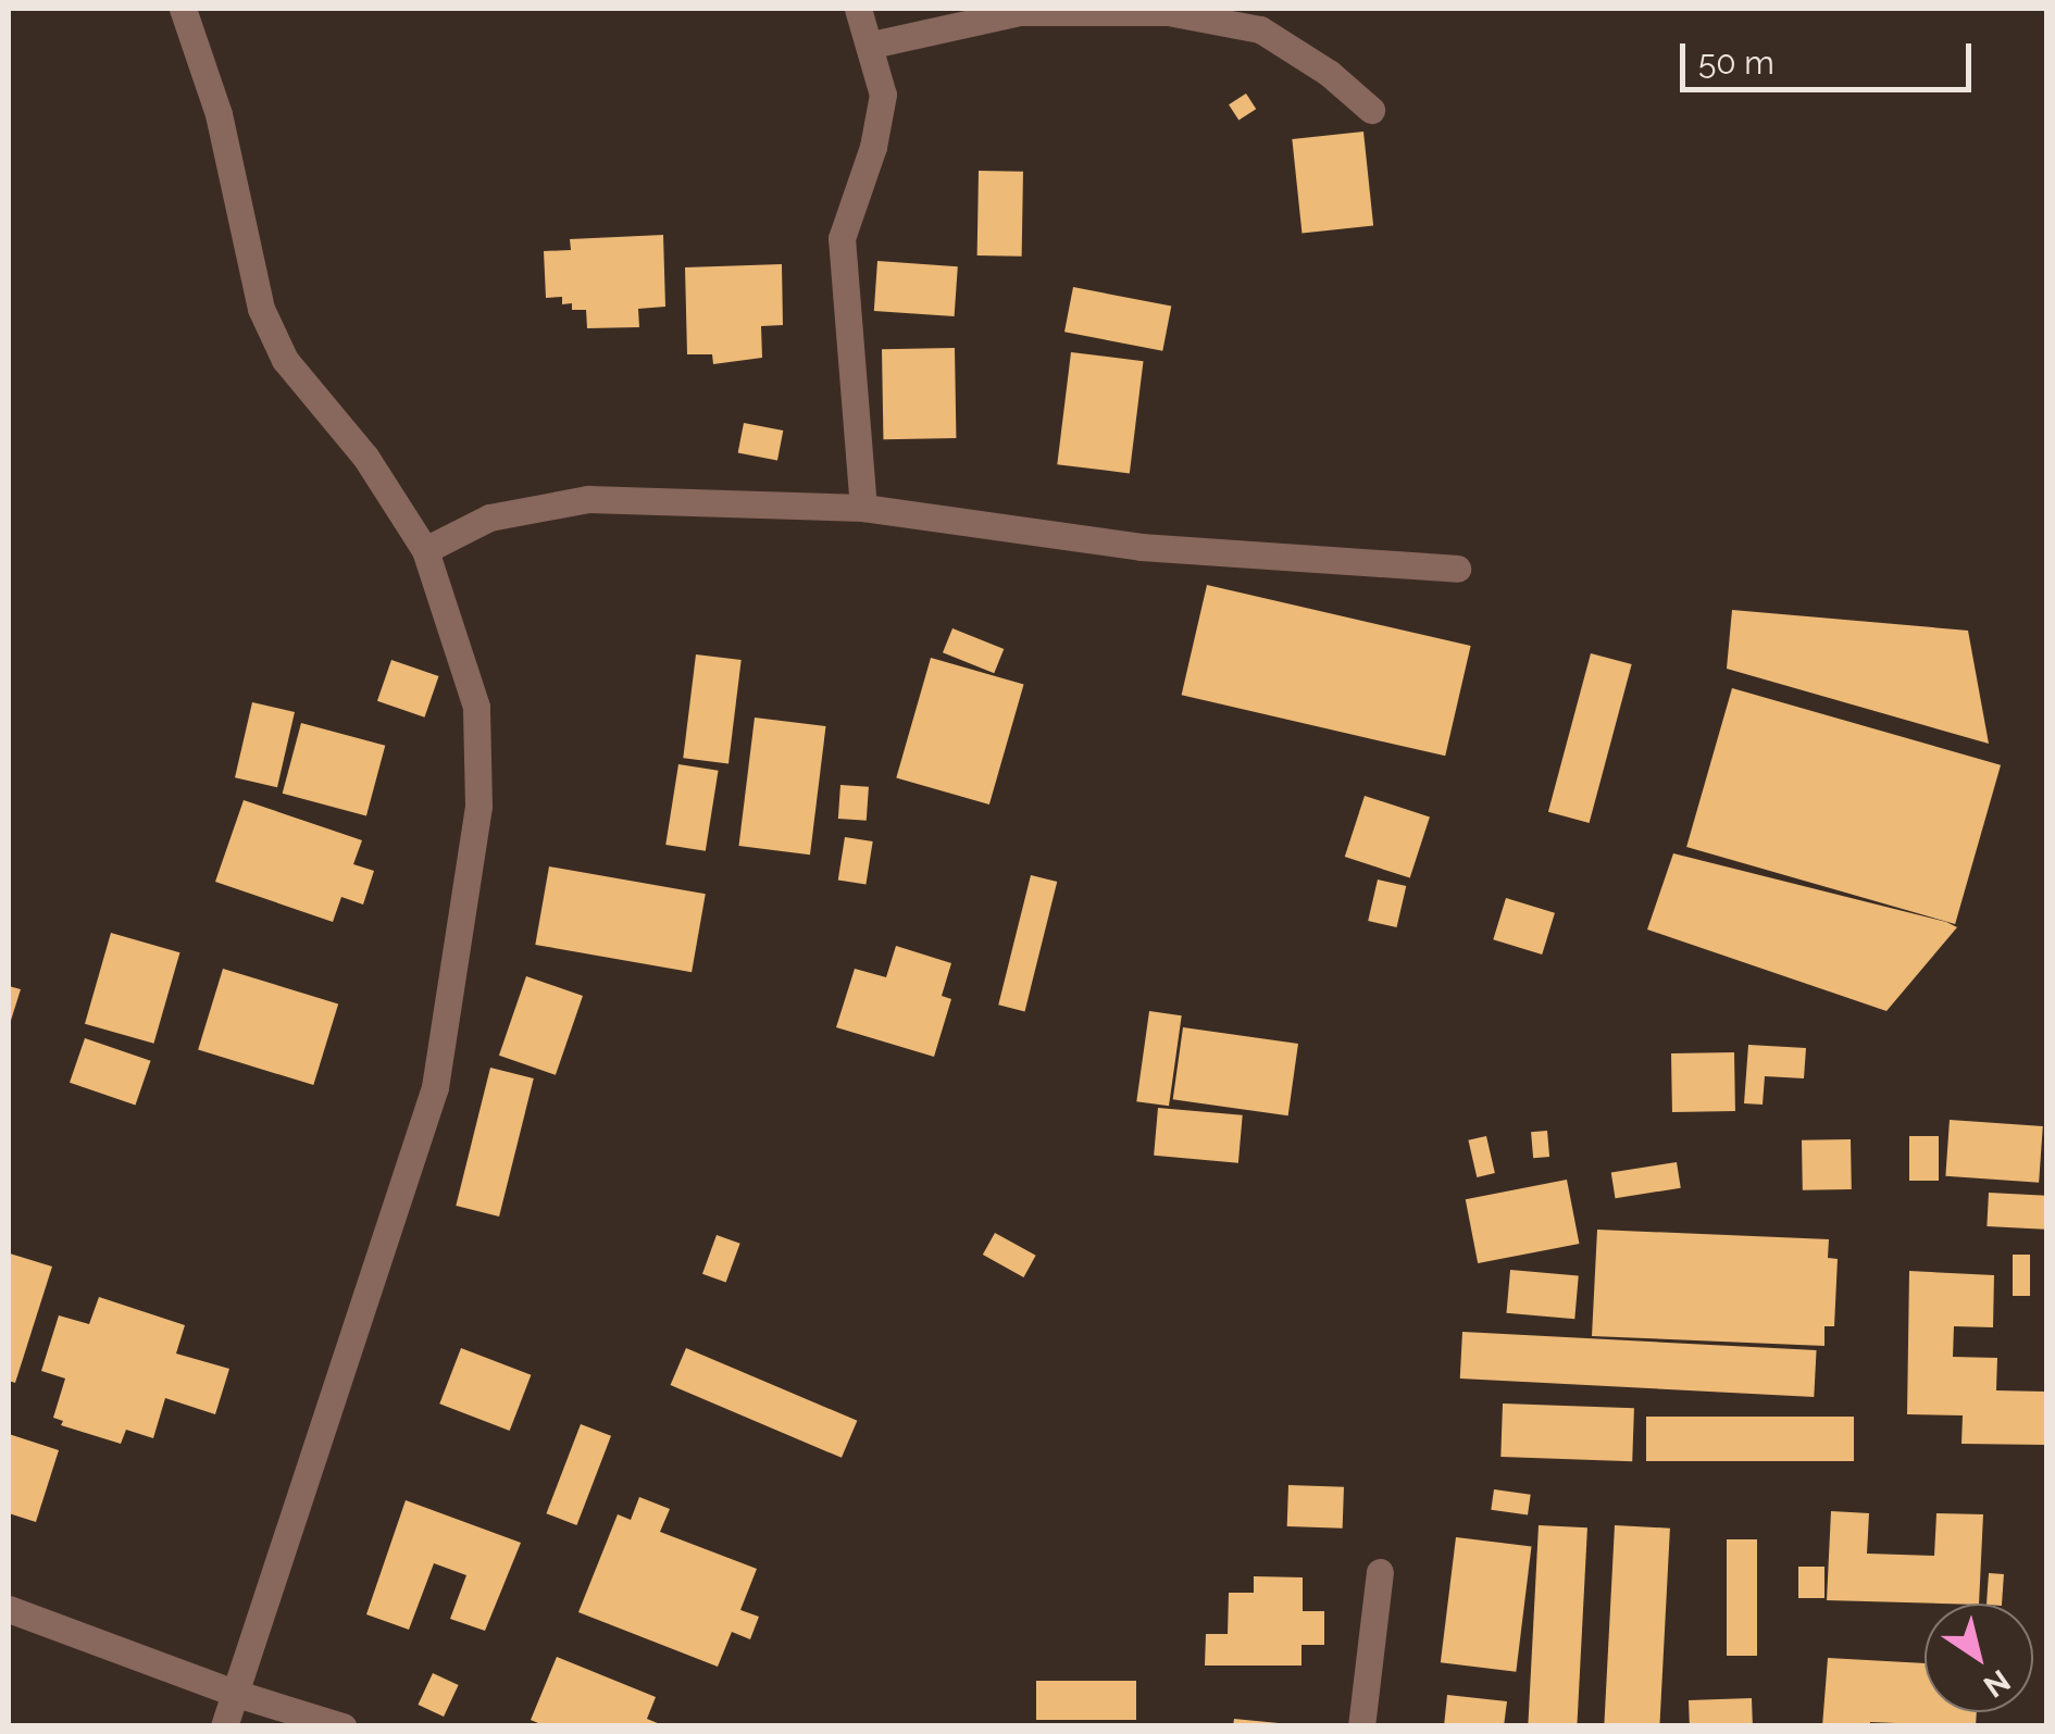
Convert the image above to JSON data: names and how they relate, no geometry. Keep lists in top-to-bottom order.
{
  "scale_bar": "50 m",
  "north": "bottom right"
}
